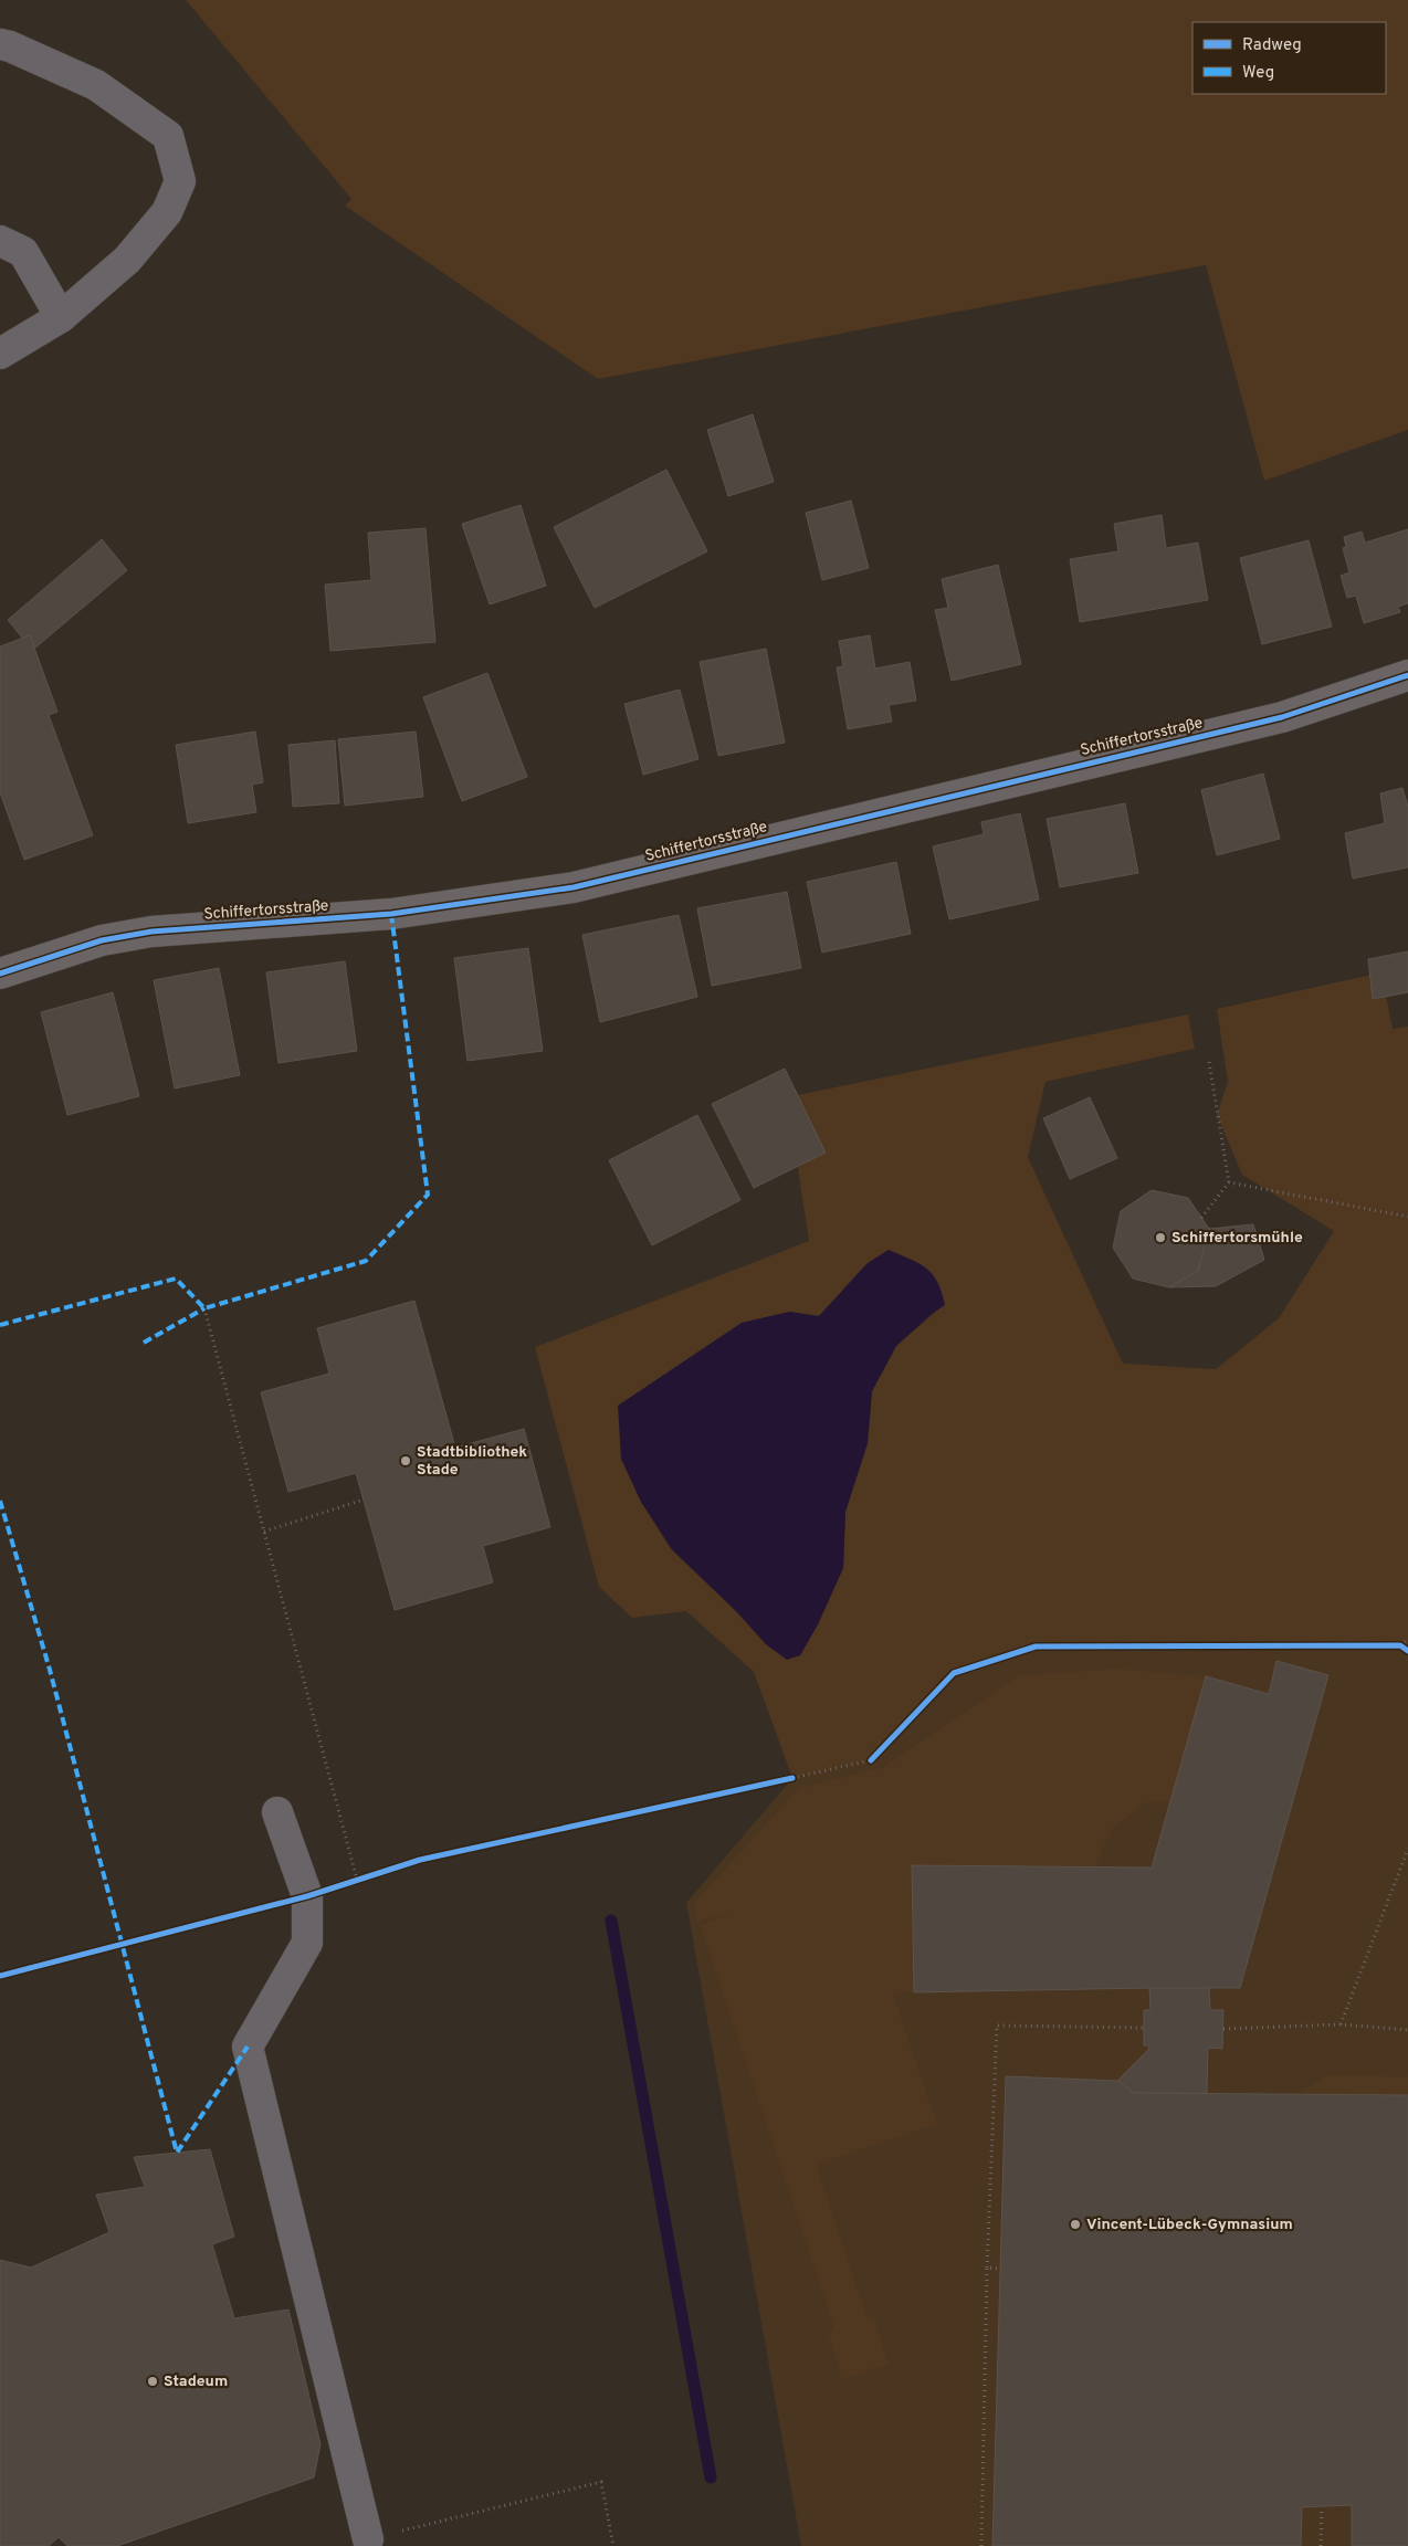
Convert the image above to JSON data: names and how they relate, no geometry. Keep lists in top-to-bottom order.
{
  "streets": {
    "main road": ["Schiffertorsstraße"]
  },
  "places": [
    "Schiffertorsmühle",
    "Stadtbibliothek Stade",
    "Vincent-Lübeck-Gymnasium",
    "Stadeum"
  ],
  "legend": ["Radweg", "Weg"]
}
